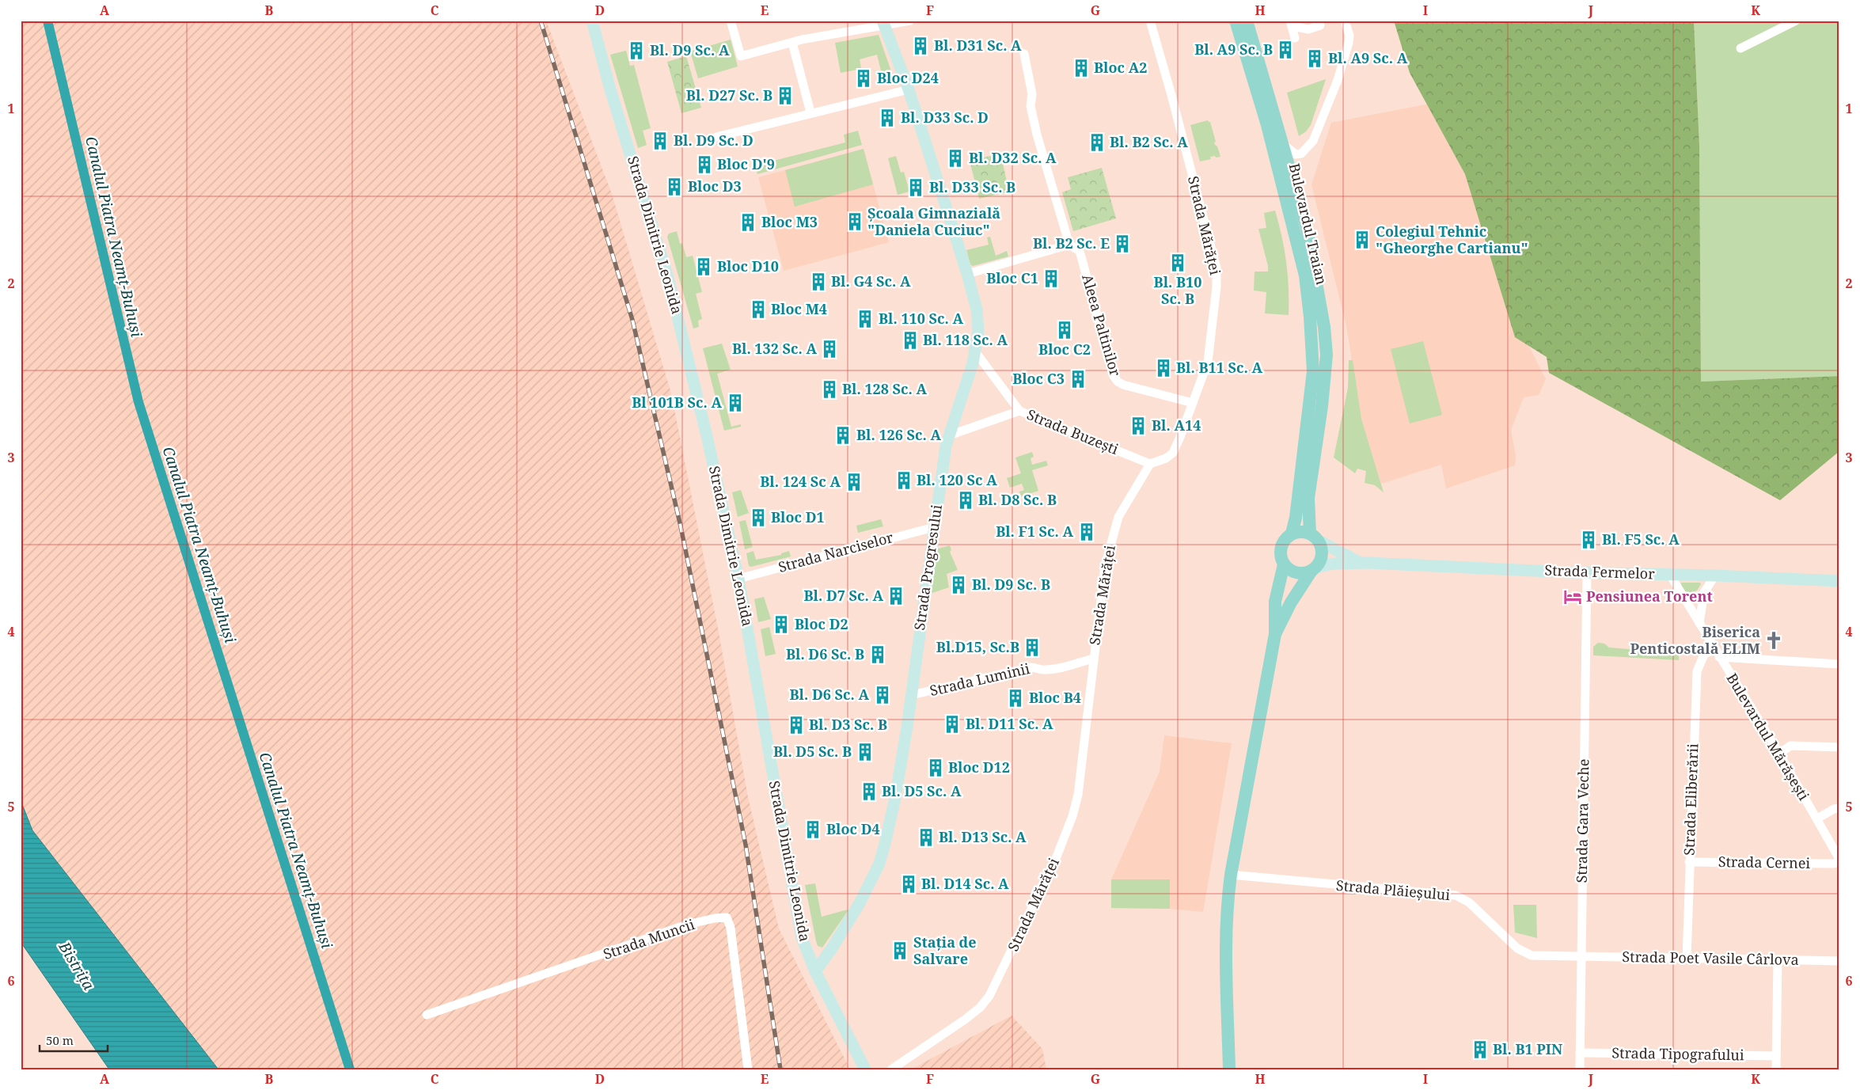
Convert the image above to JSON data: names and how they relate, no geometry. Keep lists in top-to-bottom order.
{
  "streets": {
    "main road": ["Bulevardul Traian"],
    "street": [
      "Strada Mărăței",
      "Strada Dimitrie Leonida",
      "Aleea Paltinilor",
      "Strada Buzești",
      "Strada Narciselor",
      "Strada Progresului",
      "Strada Fermelor",
      "Strada Luminii",
      "Bulevardul Mărășești",
      "Strada Eliberării",
      "Strada Gara Veche",
      "Strada Cernei",
      "Strada Plăieșului",
      "Strada Muncii",
      "Strada Poet Vasile Cârlova",
      "Strada Tipografului"
    ]
  },
  "crossings": [
    ["Bulevardul Traian", "Strada Fermelor"],
    ["Strada Mărăței", "Aleea Paltinilor"],
    ["Strada Mărăței", "Strada Buzești"],
    ["Strada Mărăței", "Strada Luminii"],
    ["Strada Dimitrie Leonida", "Strada Narciselor"],
    ["Strada Dimitrie Leonida", "Strada Progresului"],
    ["Strada Buzești", "Strada Progresului"],
    ["Strada Narciselor", "Strada Progresului"],
    ["Strada Progresului", "Strada Luminii"],
    ["Strada Fermelor", "Bulevardul Mărășești"],
    ["Strada Fermelor", "Strada Gara Veche"],
    ["Bulevardul Mărășești", "Strada Eliberării"],
    ["Bulevardul Mărășești", "Strada Cernei"],
    ["Strada Eliberării", "Strada Cernei"],
    ["Strada Eliberării", "Strada Poet Vasile Cârlova"],
    ["Strada Gara Veche", "Strada Plăieșului"],
    ["Strada Gara Veche", "Strada Poet Vasile Cârlova"],
    ["Strada Gara Veche", "Strada Tipografului"],
    ["Strada Plăieșului", "Strada Poet Vasile Cârlova"]
  ],
  "water": ["Canalul Piatra Neamț-Buhuși", "Bistrița"],
  "places": {
    "building": [
      "Bl. D31 Sc. A",
      "Bl. A9 Sc. B",
      "Bl. D9 Sc. A",
      "Bl. A9 Sc. A",
      "Bloc A2",
      "Bloc D24",
      "Bl. D27 Sc. B",
      "Bl. D33 Sc. D",
      "Bl. D9 Sc. D",
      "Bl. B2 Sc. A",
      "Bl. D32 Sc. A",
      "Bloc D'9",
      "Bloc D3",
      "Bl. D33 Sc. B",
      "Școala Gimnazială \"Daniela Cuciuc\"",
      "Bloc M3",
      "Colegiul Tehnic \"Gheorghe Cartianu\"",
      "Bl. B2 Sc. E",
      "Bl. B10 Sc. B",
      "Bloc D10",
      "Bloc C1",
      "Bl. G4 Sc. A",
      "Bloc M4",
      "Bl. 110 Sc. A",
      "Bloc C2",
      "Bl. 118 Sc. A",
      "Bl. 132 Sc. A",
      "Bl. B11 Sc. A",
      "Bloc C3",
      "Bl. 128 Sc. A",
      "Bl 101B Sc. A",
      "Bl. A14",
      "Bl. 126 Sc. A",
      "Bl. 120 Sc A",
      "Bl. 124 Sc A",
      "Bl. D8 Sc. B",
      "Bloc D1",
      "Bl. F1 Sc. A",
      "Bl. F5 Sc. A",
      "Bl. D9 Sc. B",
      "Bl. D7 Sc. A",
      "Bloc D2",
      "Bl.D15, Sc.B",
      "Bl. D6 Sc. B",
      "Bl. D6 Sc. A",
      "Bloc B4",
      "Bl. D11 Sc. A",
      "Bl. D3 Sc. B",
      "Bl. D5 Sc. B",
      "Bloc D12",
      "Bl. D5 Sc. A",
      "Bloc D4",
      "Bl. D13 Sc. A",
      "Bl. D14 Sc. A",
      "Stația de Salvare",
      "Bl. B1 PIN"
    ],
    "hotel": ["Pensiunea Torent"],
    "church": ["Biserica Penticostală ELIM"]
  },
  "scale_bar": "50 m",
  "grid": {
    "columns": [
      "A",
      "B",
      "C",
      "D",
      "E",
      "F",
      "G",
      "H",
      "I",
      "J",
      "K"
    ],
    "rows": [
      "1",
      "2",
      "3",
      "4",
      "5",
      "6"
    ]
  }
}
